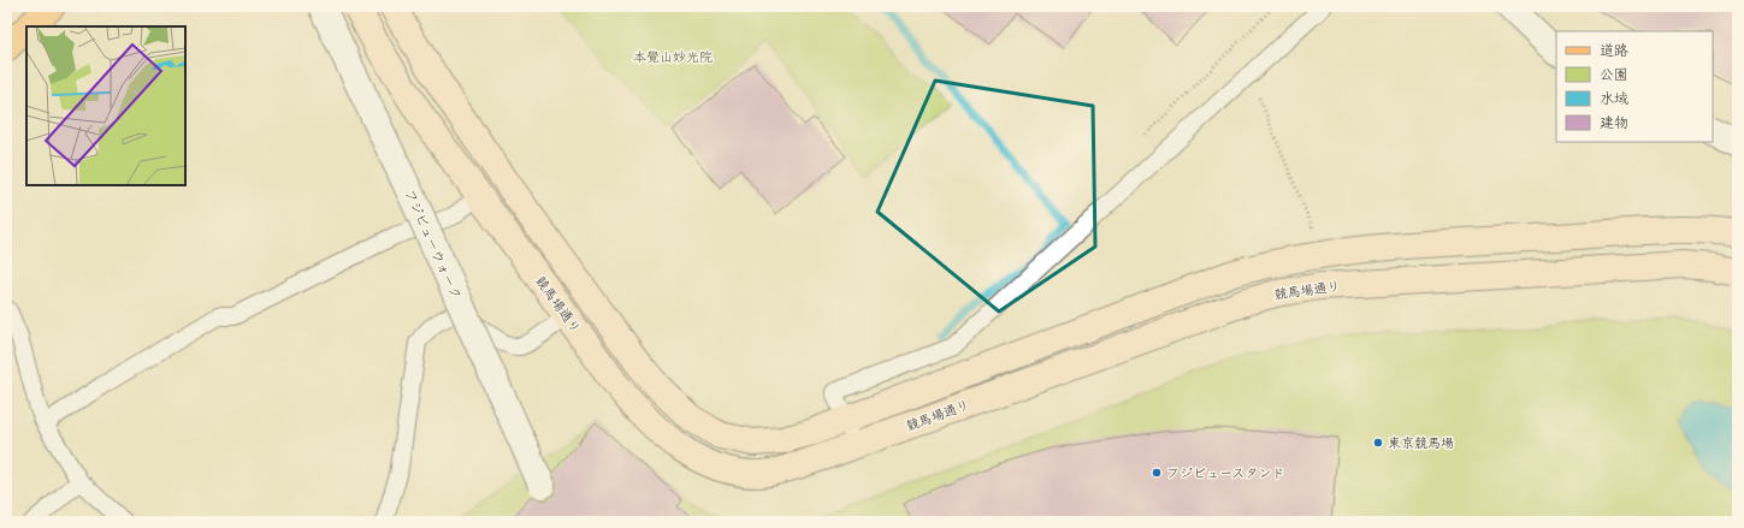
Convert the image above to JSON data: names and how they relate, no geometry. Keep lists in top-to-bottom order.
{
  "streets": {
    "street": ["フジビューウォーク", "競馬場通り"]
  },
  "parks": ["本覺山妙光院"],
  "places": ["東京競馬場", "フジビュースタンド"],
  "legend": [
    "道路",
    "公園",
    "水域",
    "建物"
  ]
}
